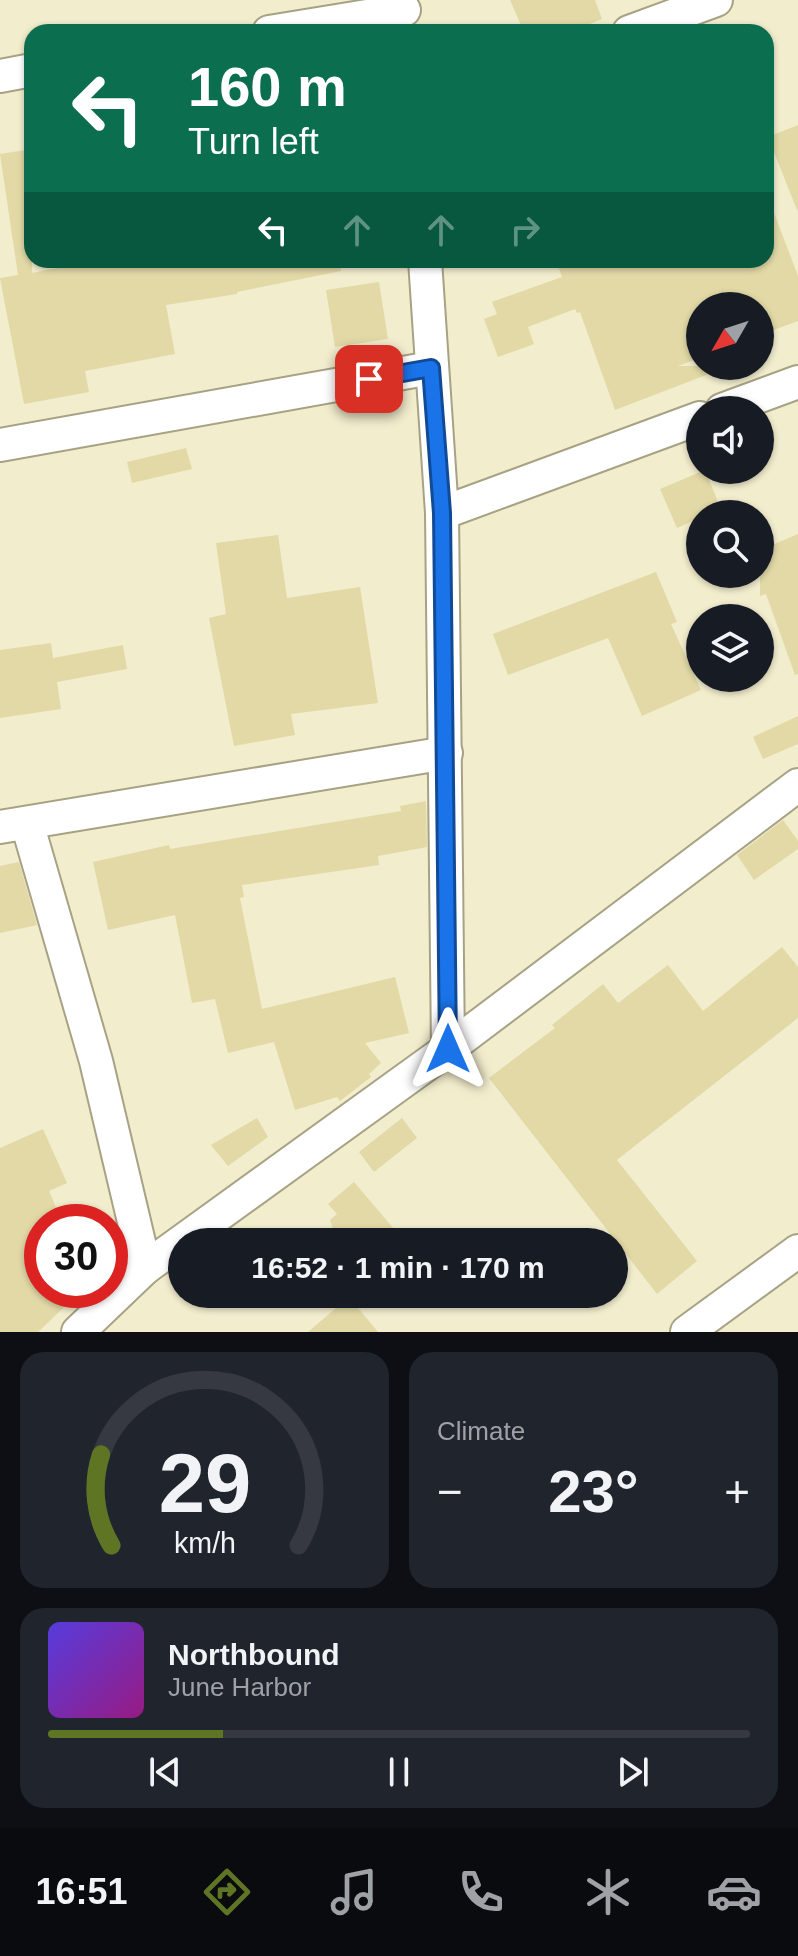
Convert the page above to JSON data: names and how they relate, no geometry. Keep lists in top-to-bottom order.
{
  "north": "bottom left",
  "page": {
    "turn": ["160 m", "Turn left"],
    "limit": "30",
    "trip": "16:52 · 1 min · 170 m",
    "tile": "Climate",
    "heat": ["−", "23°", "+"],
    "song": ["Northbound", "June Harbor"],
    "tabs": "16:51",
    "gauge": ["29", "km/h"]
  }
}
